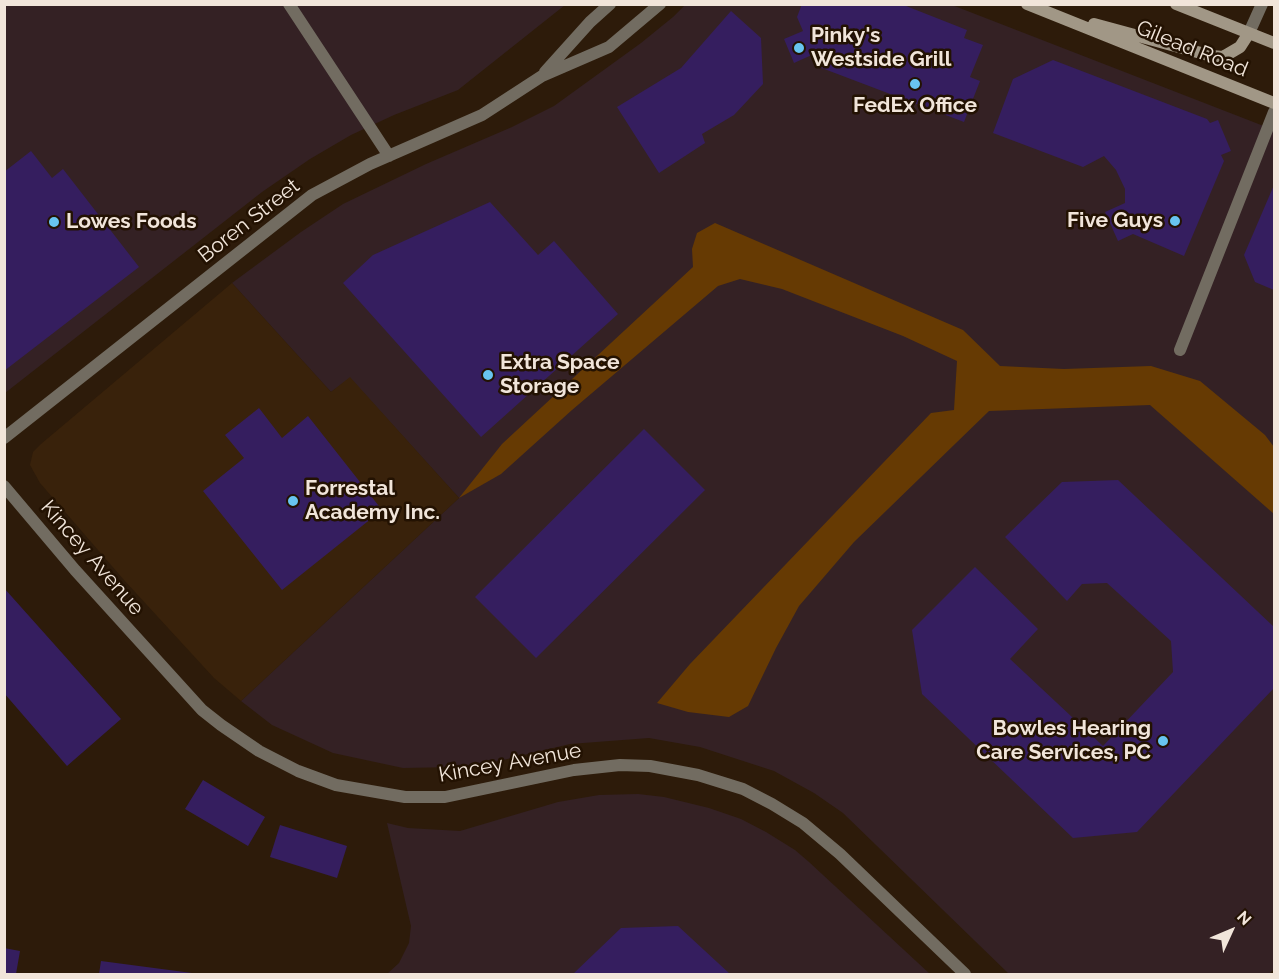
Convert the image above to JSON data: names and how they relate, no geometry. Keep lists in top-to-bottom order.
{
  "streets": {
    "main road": ["Gilead Road"],
    "street": ["Boren Street", "Kincey Avenue"]
  },
  "places": [
    "Pinky's Westside Grill",
    "FedEx Office",
    "Five Guys",
    "Lowes Foods",
    "Extra Space Storage",
    "Forrestal Academy Inc.",
    "Bowles Hearing Care Services, PC"
  ],
  "north": "top right"
}
